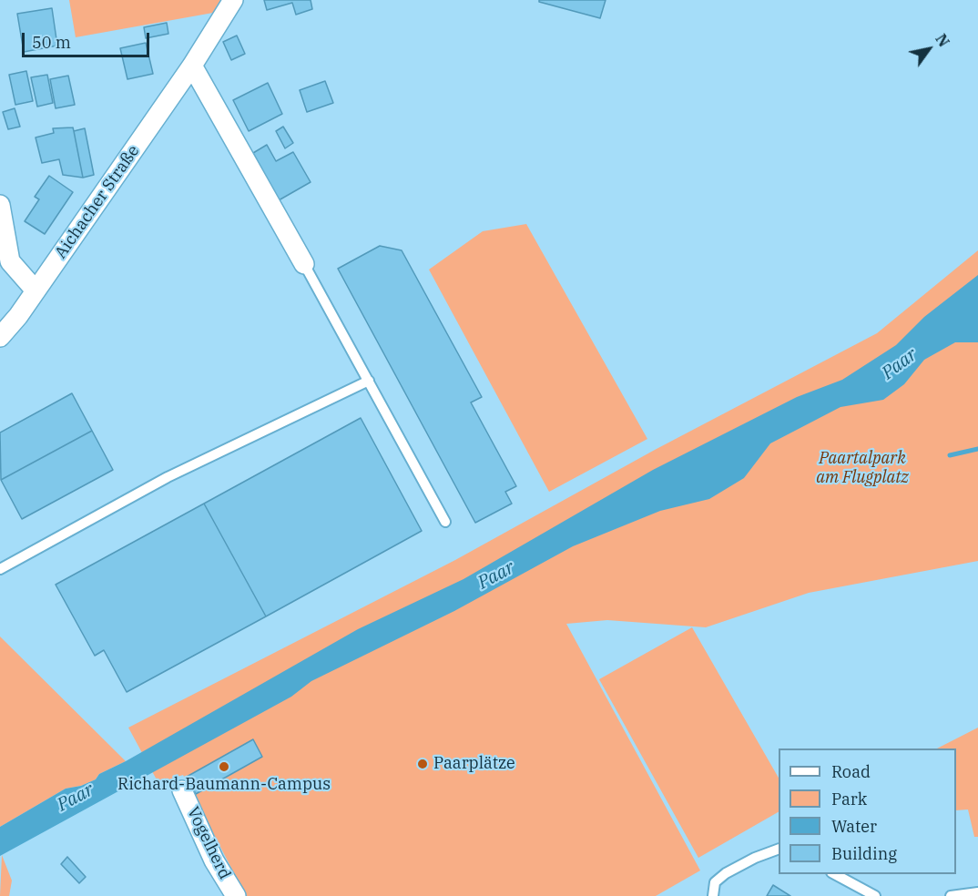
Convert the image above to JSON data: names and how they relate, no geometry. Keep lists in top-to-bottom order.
{
  "streets": {
    "street": ["Aichacher Straße", "Vogelherd"]
  },
  "water": ["Paar"],
  "parks": ["Paartalpark am Flugplatz"],
  "places": ["Paarplätze", "Richard-Baumann-Campus"],
  "legend": [
    "Road",
    "Park",
    "Water",
    "Building"
  ],
  "scale_bar": "50 m",
  "north": "top right"
}
